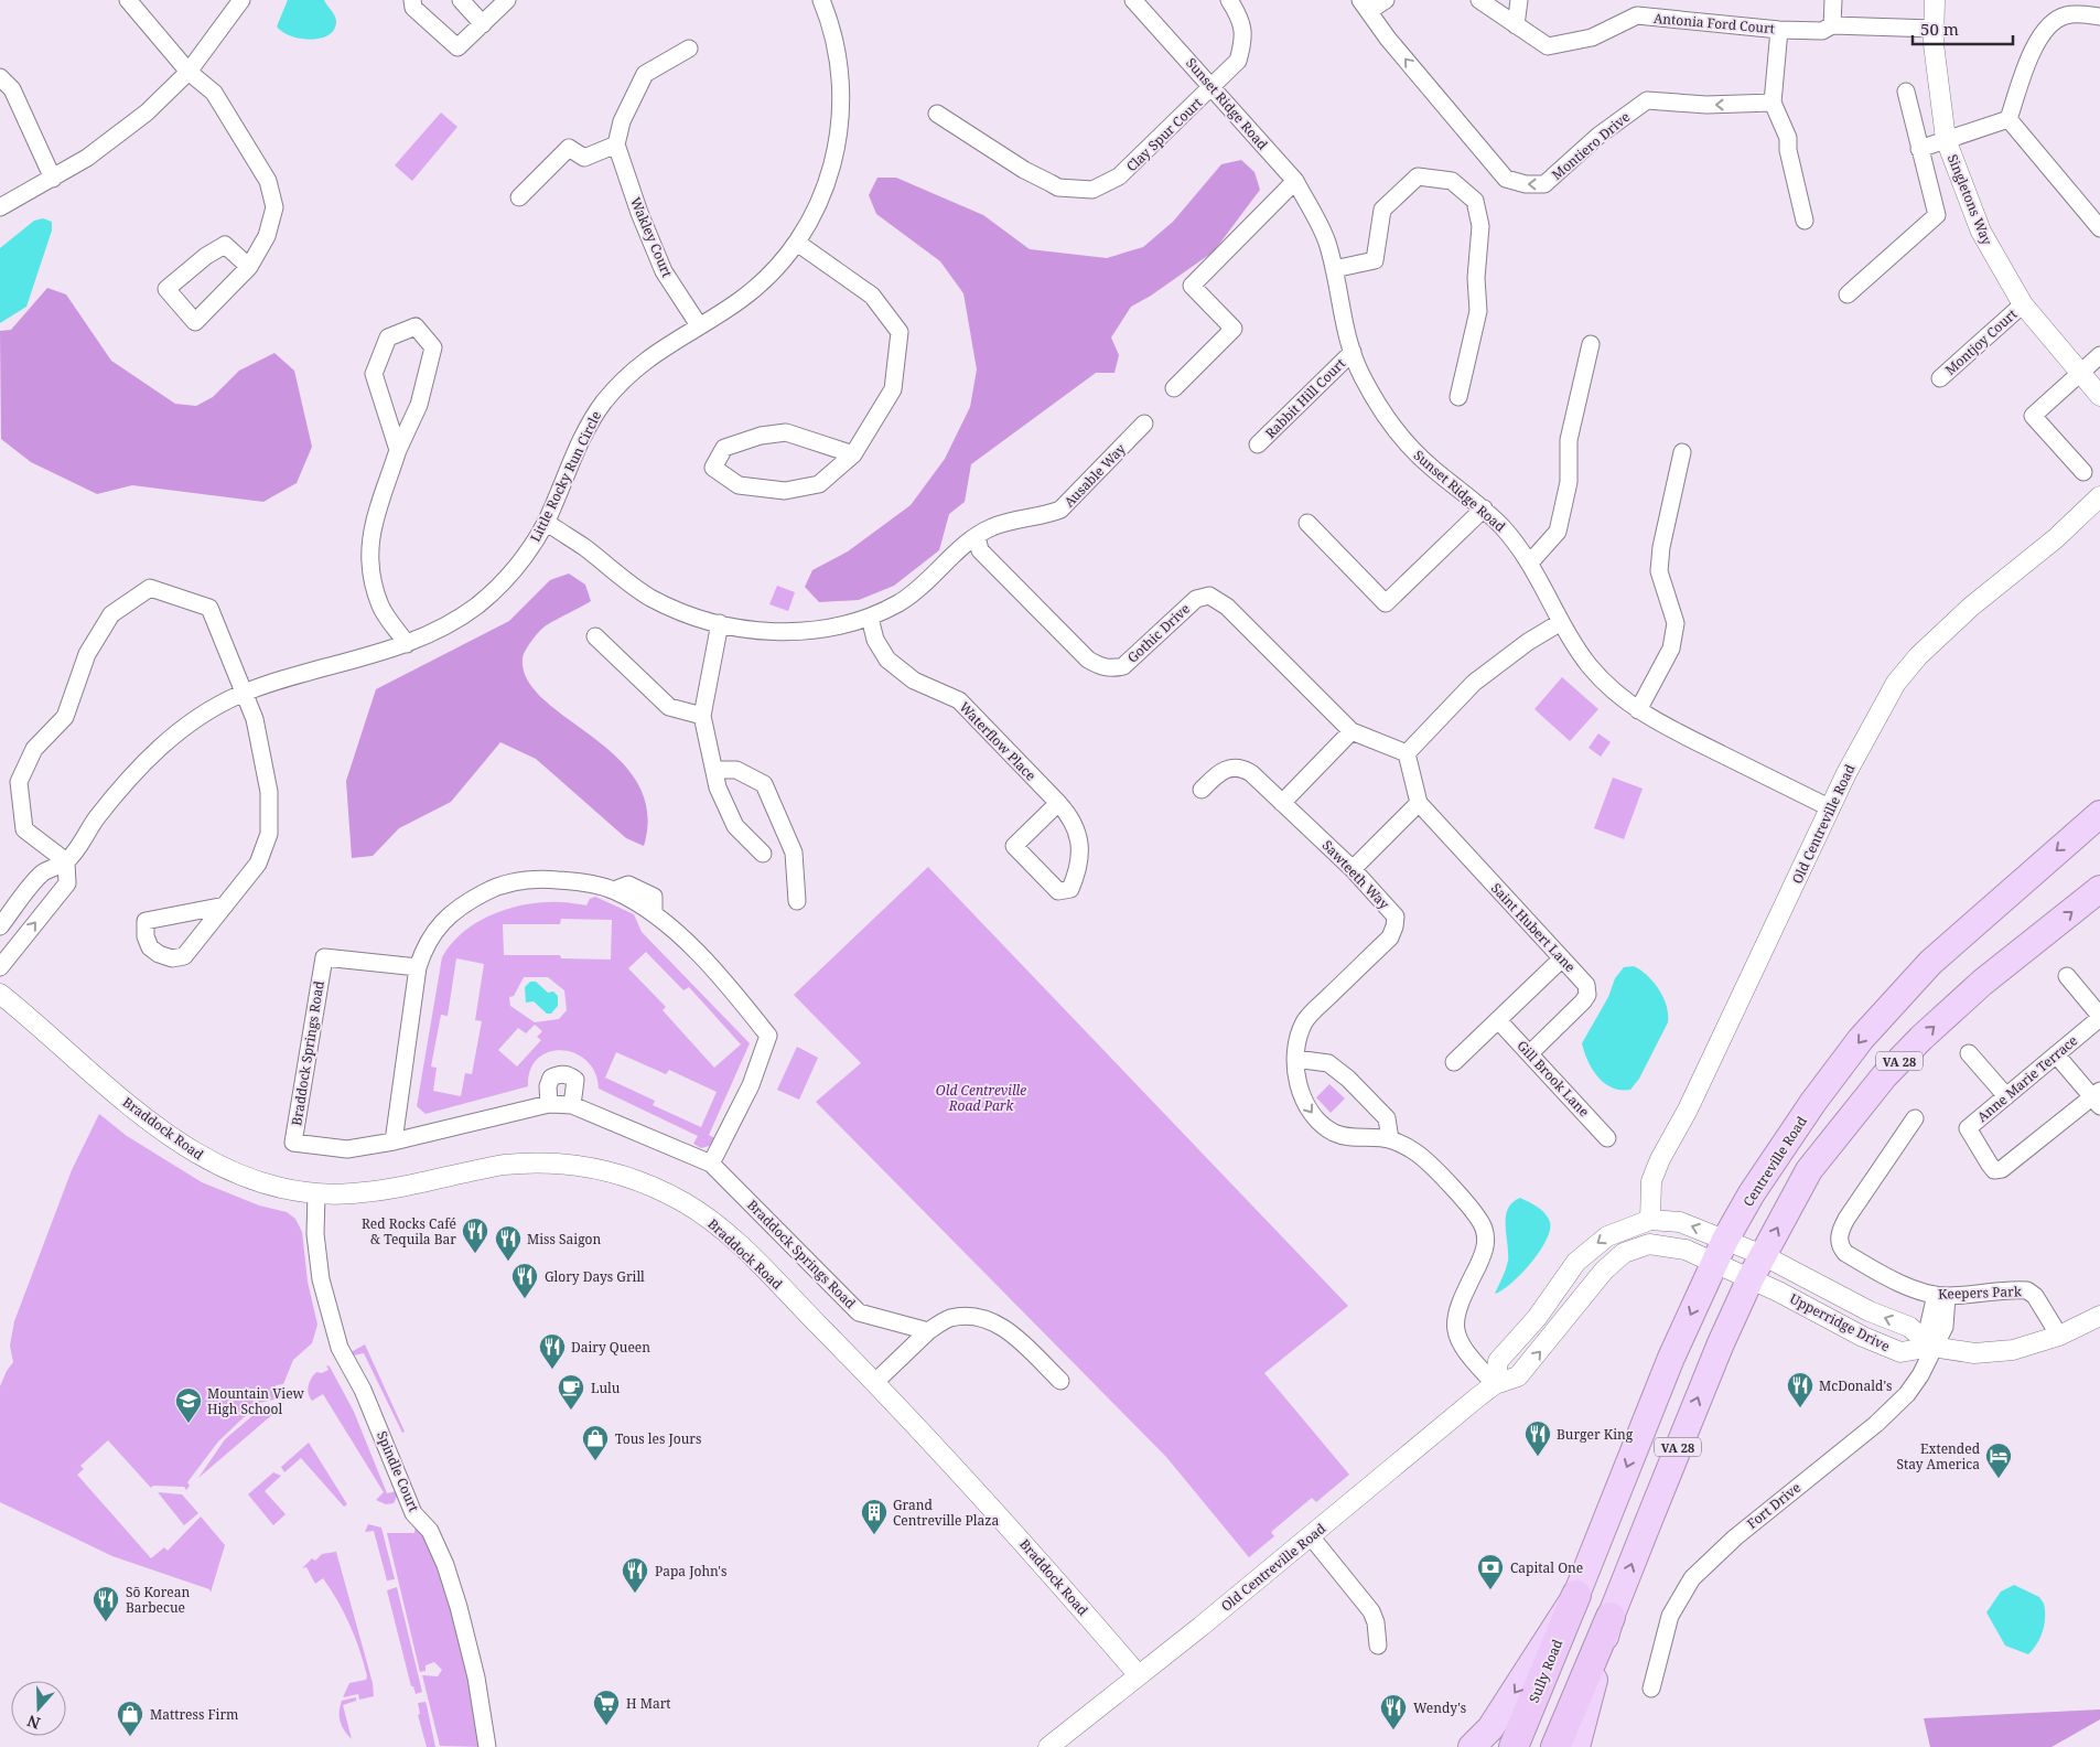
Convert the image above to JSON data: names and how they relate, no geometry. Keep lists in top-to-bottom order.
{
  "streets": {
    "highway": ["VA 28", "Centreville Road", "Sully Road"],
    "street": [
      "Antonia Ford Court",
      "Sunset Ridge Road",
      "Clay Spur Court",
      "Montiero Drive",
      "Singletons Way",
      "Wakley Court",
      "Montjoy Court",
      "Rabbit Hill Court",
      "Ausable Way",
      "Little Rocky Run Circle",
      "Gothic Drive",
      "Waterflow Place",
      "Old Centreville Road",
      "Sawteeth Way",
      "Saint Hubert Lane",
      "Braddock Springs Road",
      "Gill Brook Lane",
      "Anne Marie Terrace",
      "Braddock Road",
      "Keepers Park",
      "Upperridge Drive",
      "Spindle Court",
      "Fort Drive"
    ]
  },
  "crossings": [
    ["Antonia Ford Court", "Singletons Way"],
    ["Sunset Ridge Road", "Clay Spur Court"],
    ["Sunset Ridge Road", "Rabbit Hill Court"],
    ["Sunset Ridge Road", "Old Centreville Road"],
    ["Singletons Way", "Montjoy Court"],
    ["Wakley Court", "Little Rocky Run Circle"],
    ["Ausable Way", "Little Rocky Run Circle"],
    ["Ausable Way", "Gothic Drive"],
    ["Ausable Way", "Waterflow Place"],
    ["Gothic Drive", "Saint Hubert Lane"],
    ["Old Centreville Road", "Sawteeth Way"],
    ["Old Centreville Road", "VA 28"],
    ["Old Centreville Road", "Braddock Road"],
    ["Old Centreville Road", "Centreville Road"],
    ["Old Centreville Road", "Upperridge Drive"],
    ["Saint Hubert Lane", "Gill Brook Lane"],
    ["VA 28", "Upperridge Drive"],
    ["Braddock Road", "Spindle Court"],
    ["Centreville Road", "Sully Road"],
    ["Keepers Park", "Upperridge Drive"],
    ["Upperridge Drive", "Fort Drive"]
  ],
  "one_way": ["Montiero Drive"],
  "parks": ["Old Centreville Road Park"],
  "places": {
    "restaurant": [
      "Red Rocks Café & Tequila Bar",
      "Miss Saigon",
      "Glory Days Grill",
      "Dairy Queen",
      "McDonald's",
      "Burger King",
      "Papa John's",
      "Sō Korean Barbecue",
      "Wendy's"
    ],
    "cafe": ["Lulu"],
    "school or university": ["Mountain View High School"],
    "shop": ["Tous les Jours", "Mattress Firm"],
    "hotel": ["Extended Stay America"],
    "building": ["Grand Centreville Plaza"],
    "bank": ["Capital One"],
    "supermarket": ["H Mart"]
  },
  "scale_bar": "50 m",
  "north": "bottom"
}
